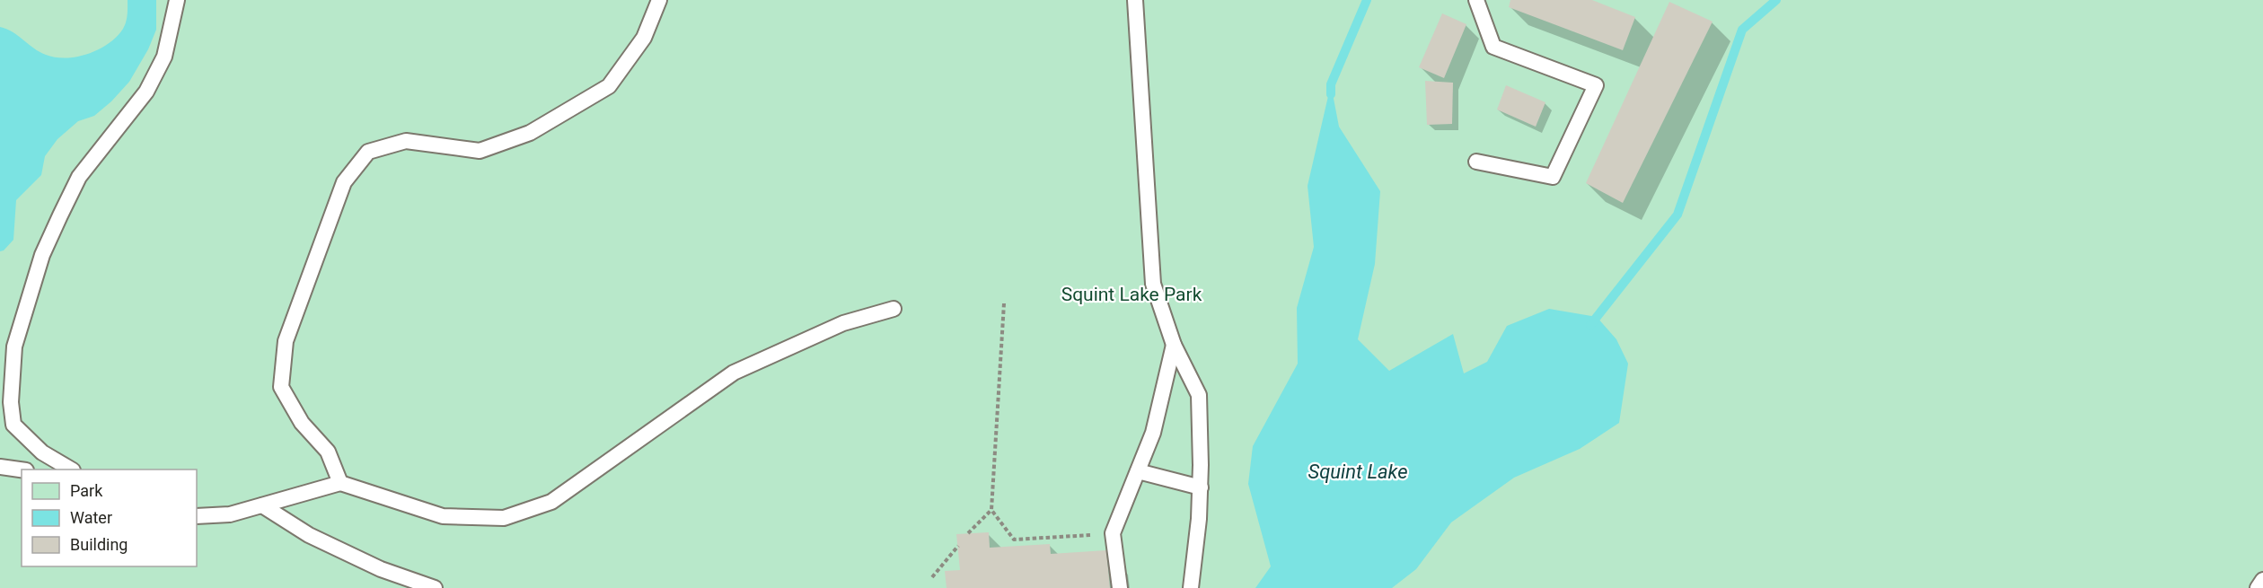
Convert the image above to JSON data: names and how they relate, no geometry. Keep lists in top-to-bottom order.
{
  "water": ["Squint Lake"],
  "parks": ["Squint Lake Park"],
  "legend": ["Park", "Water", "Building"]
}
